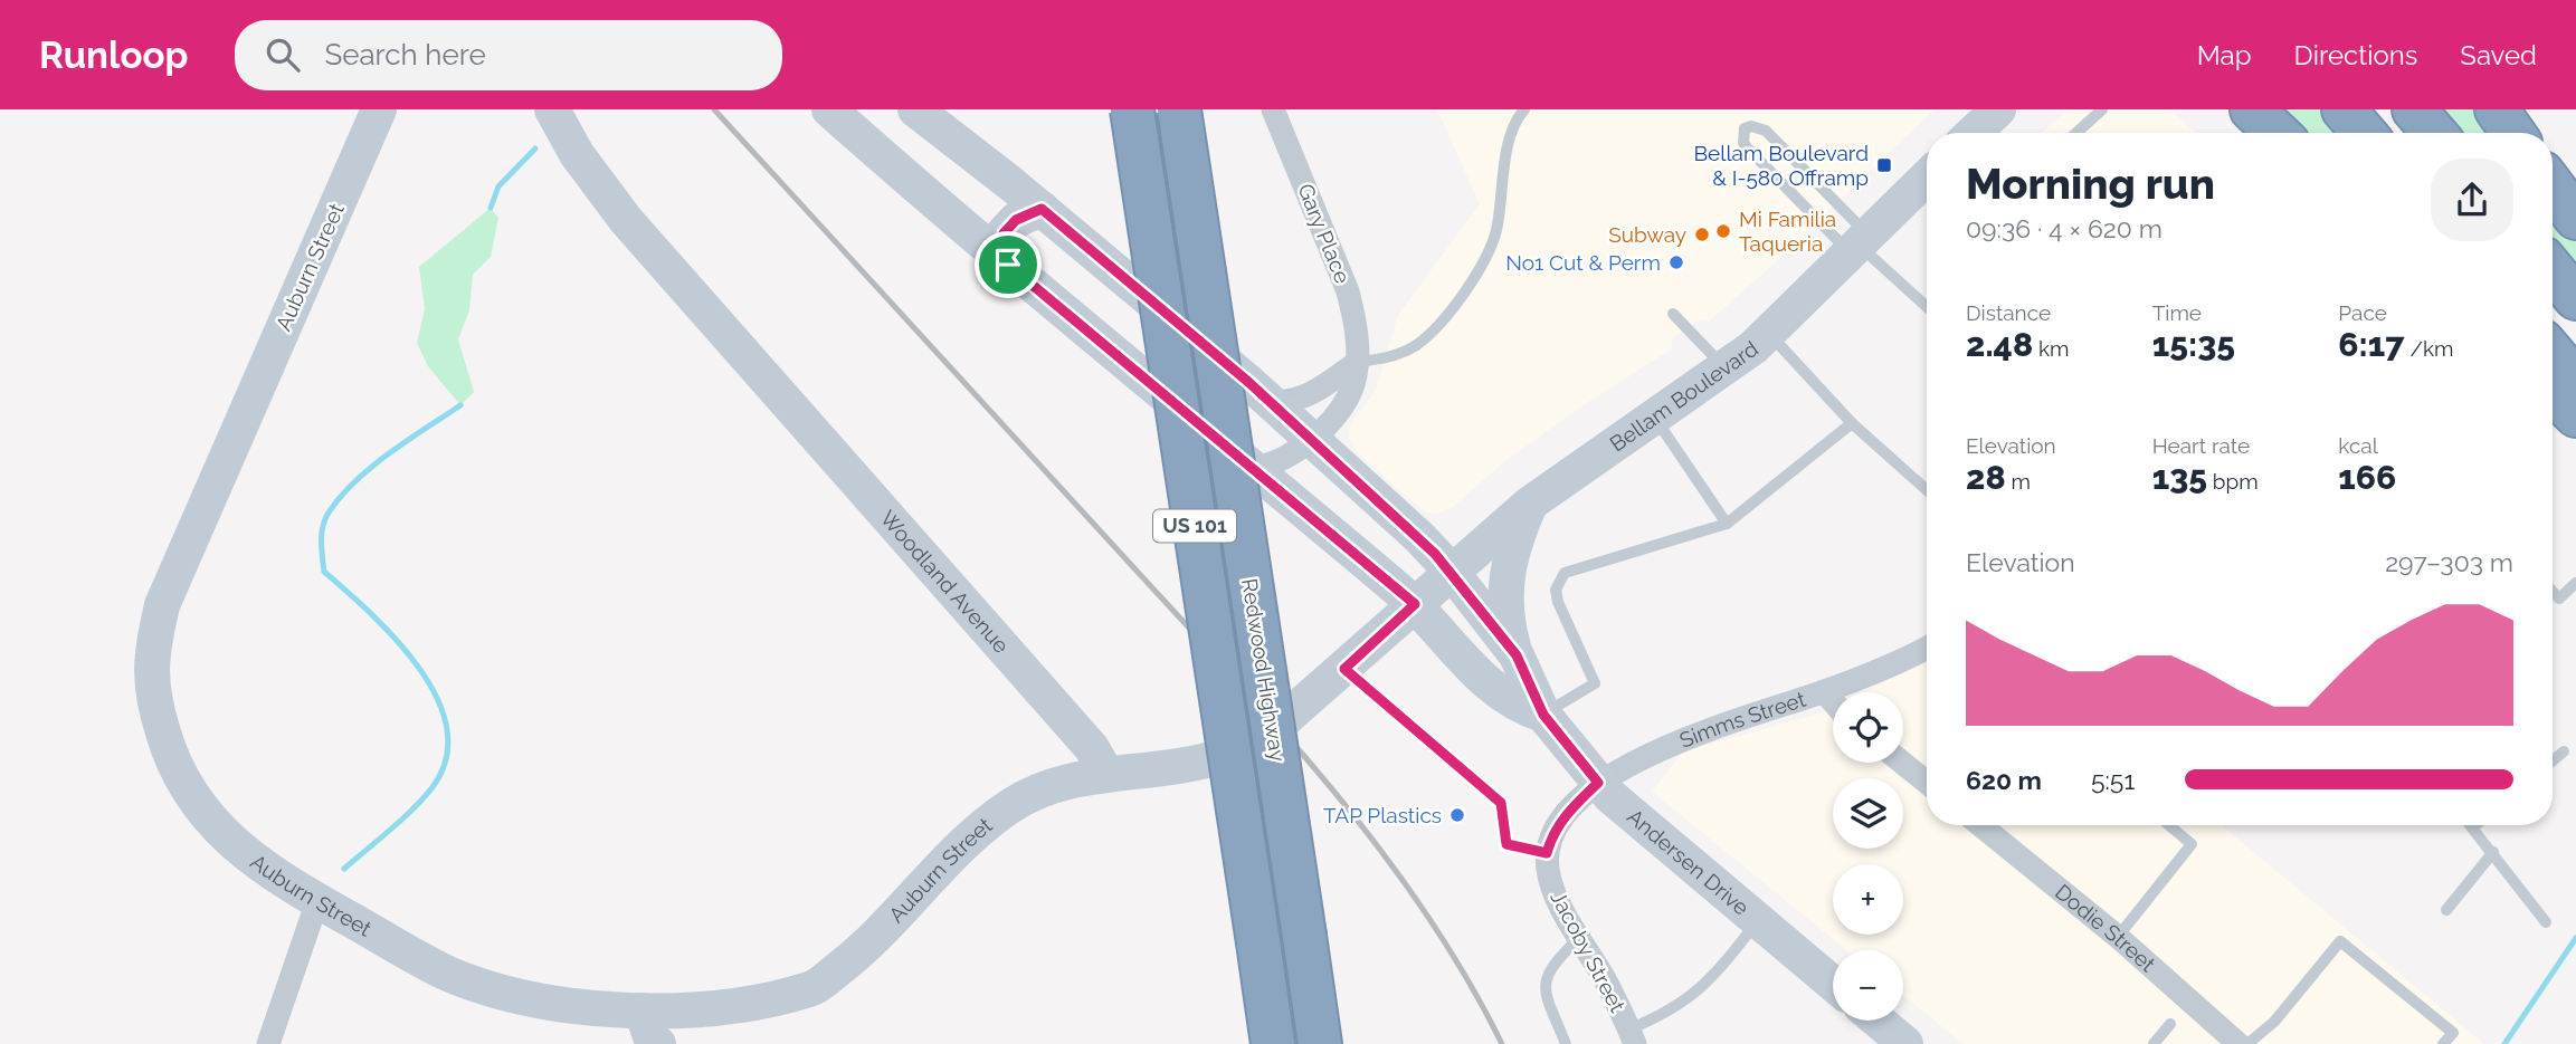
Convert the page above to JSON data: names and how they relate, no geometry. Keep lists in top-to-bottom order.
{
  "streets": {
    "highway": ["US 101", "Redwood Highway"],
    "street": [
      "Gary Place",
      "Auburn Street",
      "Bellam Boulevard",
      "Woodland Avenue",
      "Simms Street",
      "Andersen Drive",
      "Dodie Street",
      "Jacoby Street"
    ]
  },
  "crossings": [
    ["Gary Place", "Andersen Drive"],
    ["Auburn Street", "Woodland Avenue"],
    ["Bellam Boulevard", "Andersen Drive"],
    ["Simms Street", "Andersen Drive"]
  ],
  "places": {
    "transit": ["Bellam Boulevard & I-580 Offramp"],
    "other": [
      "Mi Familia Taqueria",
      "Subway",
      "No1 Cut & Perm",
      "TAP Plastics"
    ]
  },
  "page": {
    "header": "Runloop",
    "search": "Search here",
    "nav": ["Map", "Directions", "Saved"],
    "heading": ["Morning run", "09:36 · 4 × 620 m"],
    "stats": [
      ["Distance", "2.48 km"],
      ["Time", "15:35"],
      ["Pace", "6:17 /km"],
      ["Elevation", "28 m"],
      ["Heart rate", "135 bpm"],
      ["kcal", "166"]
    ],
    "chart": ["Elevation", "297–303 m"],
    "map_buttons": ["+", "−"],
    "list": [
      {
        "name": "620 m",
        "note": "5:51"
      }
    ]
  }
}
